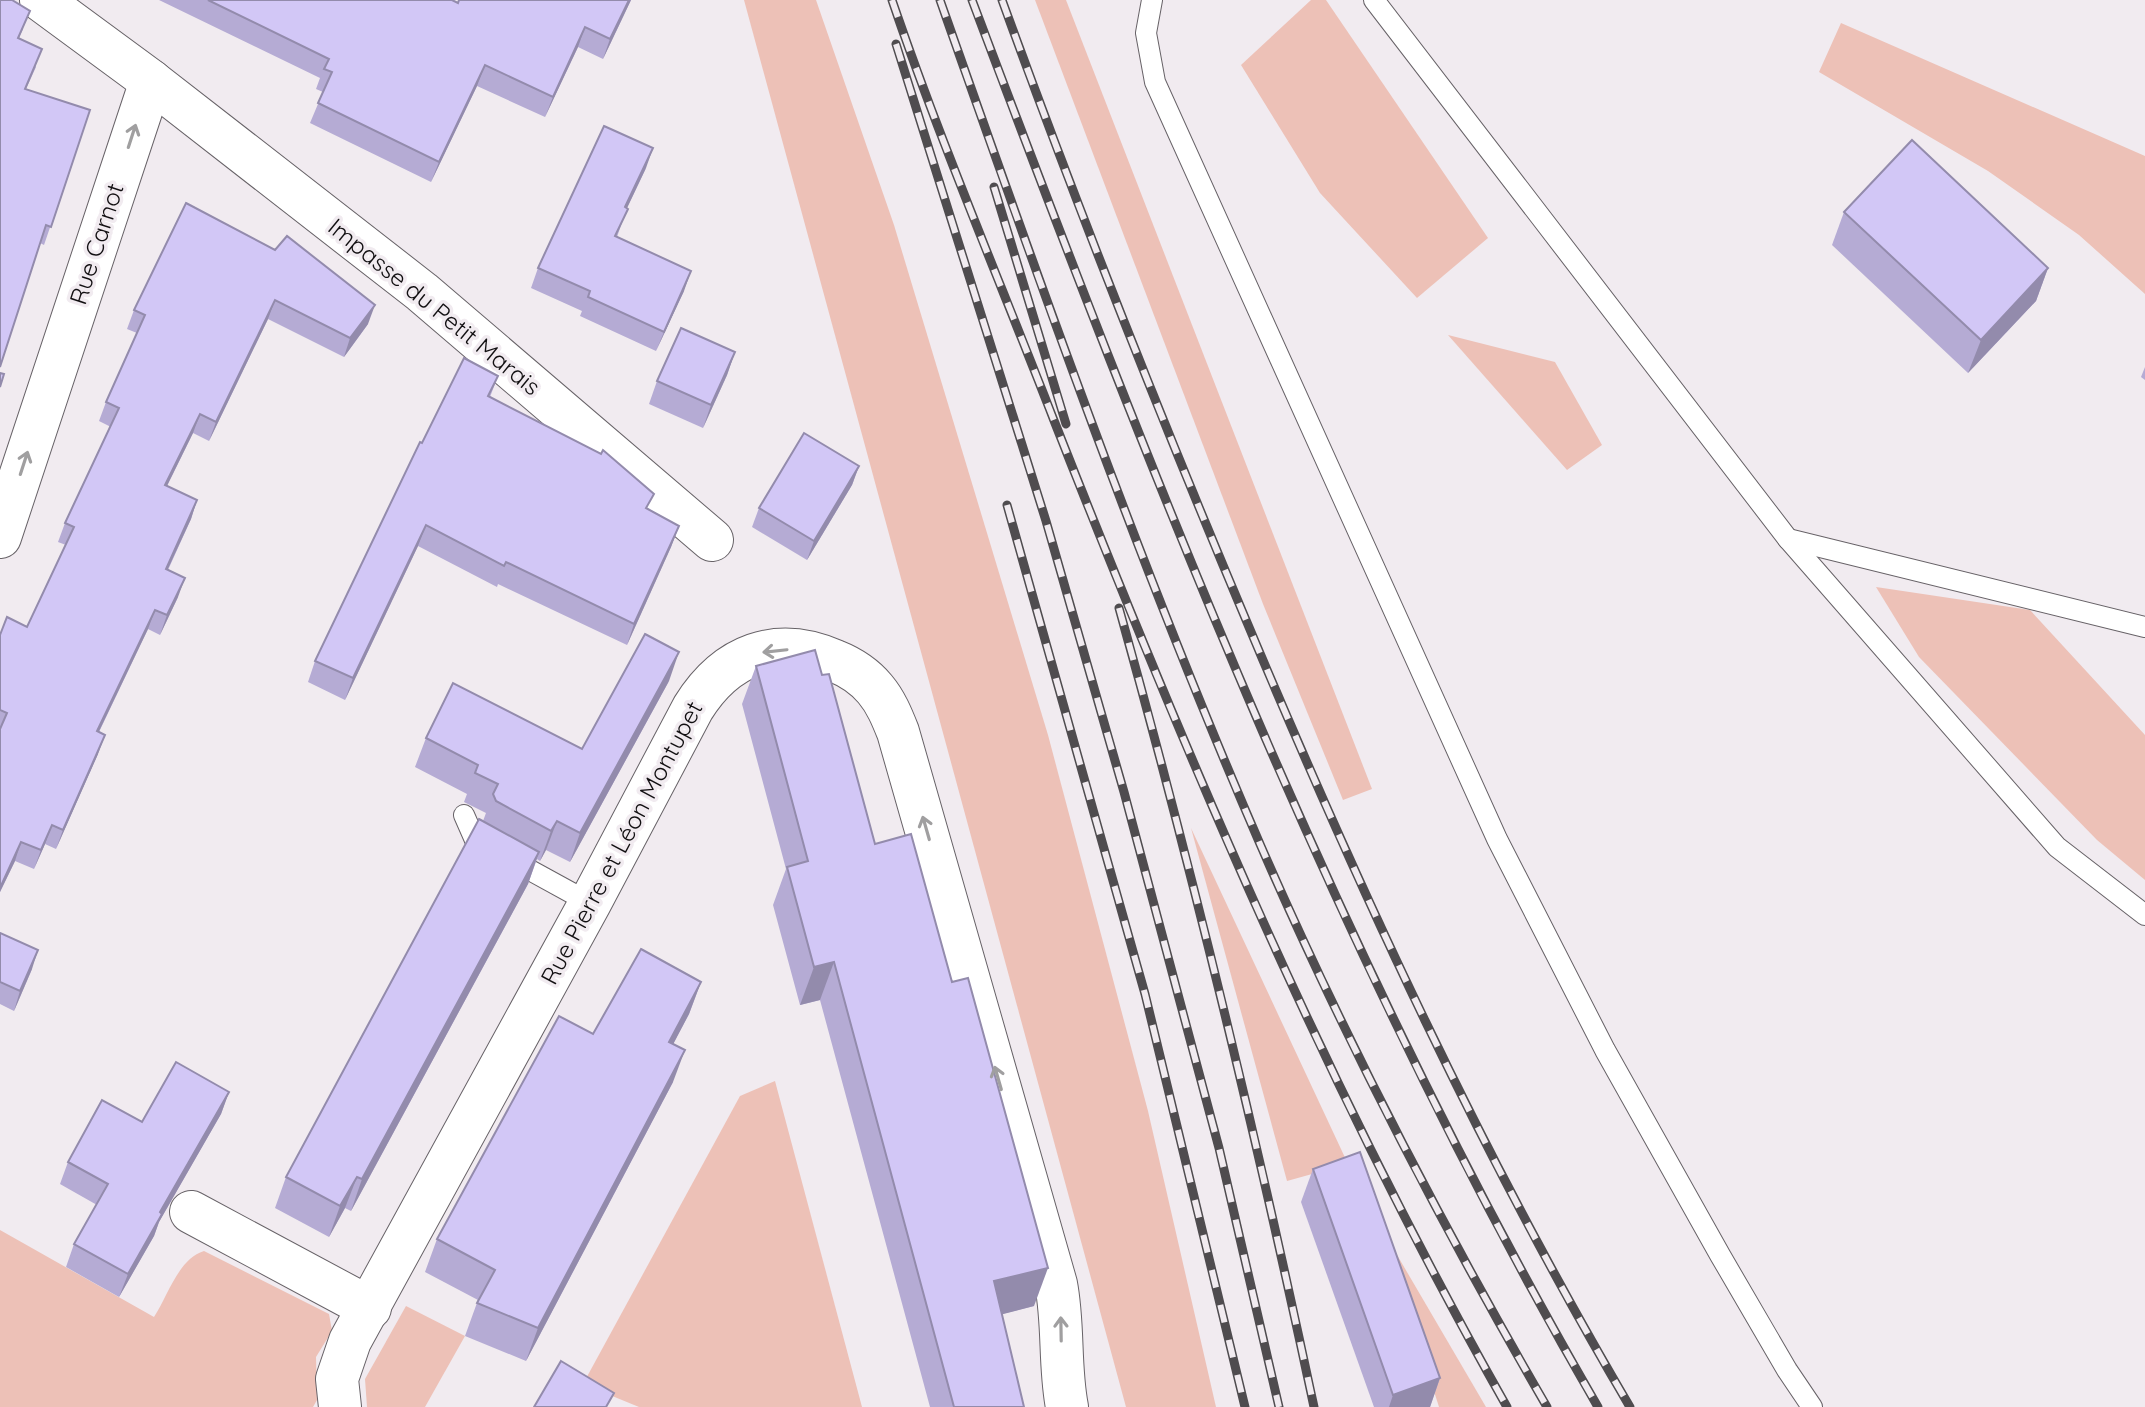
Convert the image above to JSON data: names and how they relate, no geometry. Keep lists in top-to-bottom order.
{
  "streets": {
    "street": ["Rue Carnot", "Impasse du Petit Marais", "Rue Pierre et Léon Montupet"]
  },
  "crossings": [
    ["Rue Carnot", "Impasse du Petit Marais"]
  ],
  "one_way": ["Rue Carnot"]
}
